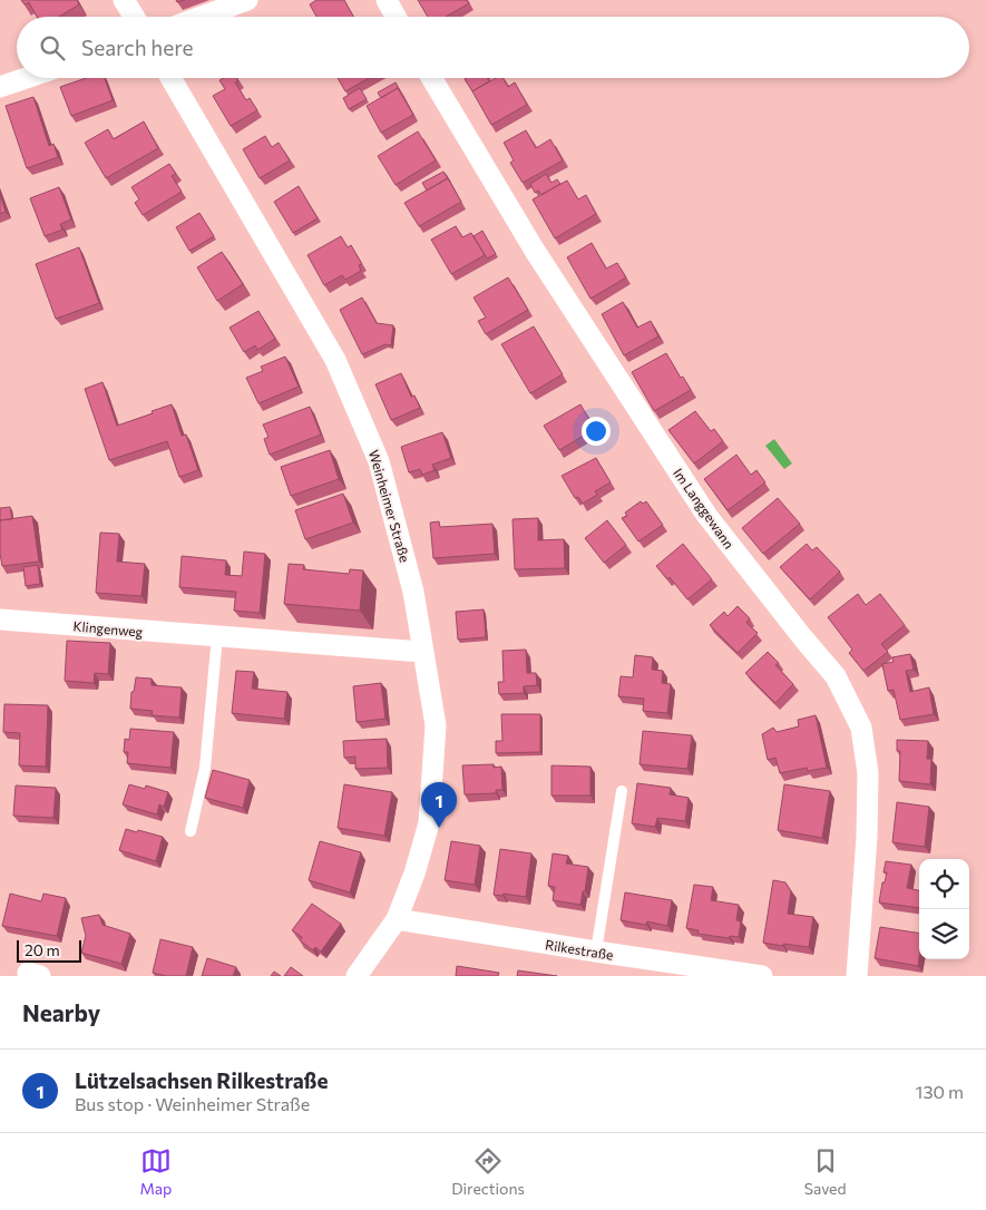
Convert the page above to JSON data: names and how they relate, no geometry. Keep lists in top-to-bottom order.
{
  "streets": {
    "street": [
      "Weinheimer Straße",
      "Im Langgewann",
      "Klingenweg",
      "Rilkestraße"
    ]
  },
  "crossings": [
    ["Weinheimer Straße", "Klingenweg"],
    ["Weinheimer Straße", "Rilkestraße"]
  ],
  "scale_bar": "20 m",
  "page": {
    "search": "Search here",
    "pins": "1",
    "scale": "20 m",
    "heading": "Nearby",
    "list": [
      {
        "mark": "1",
        "name": "Lützelsachsen Rilkestraße",
        "note": "Bus stop · Weinheimer Straße",
        "value": "130 m"
      }
    ],
    "nav": ["Map", "Directions", "Saved"]
  }
}
